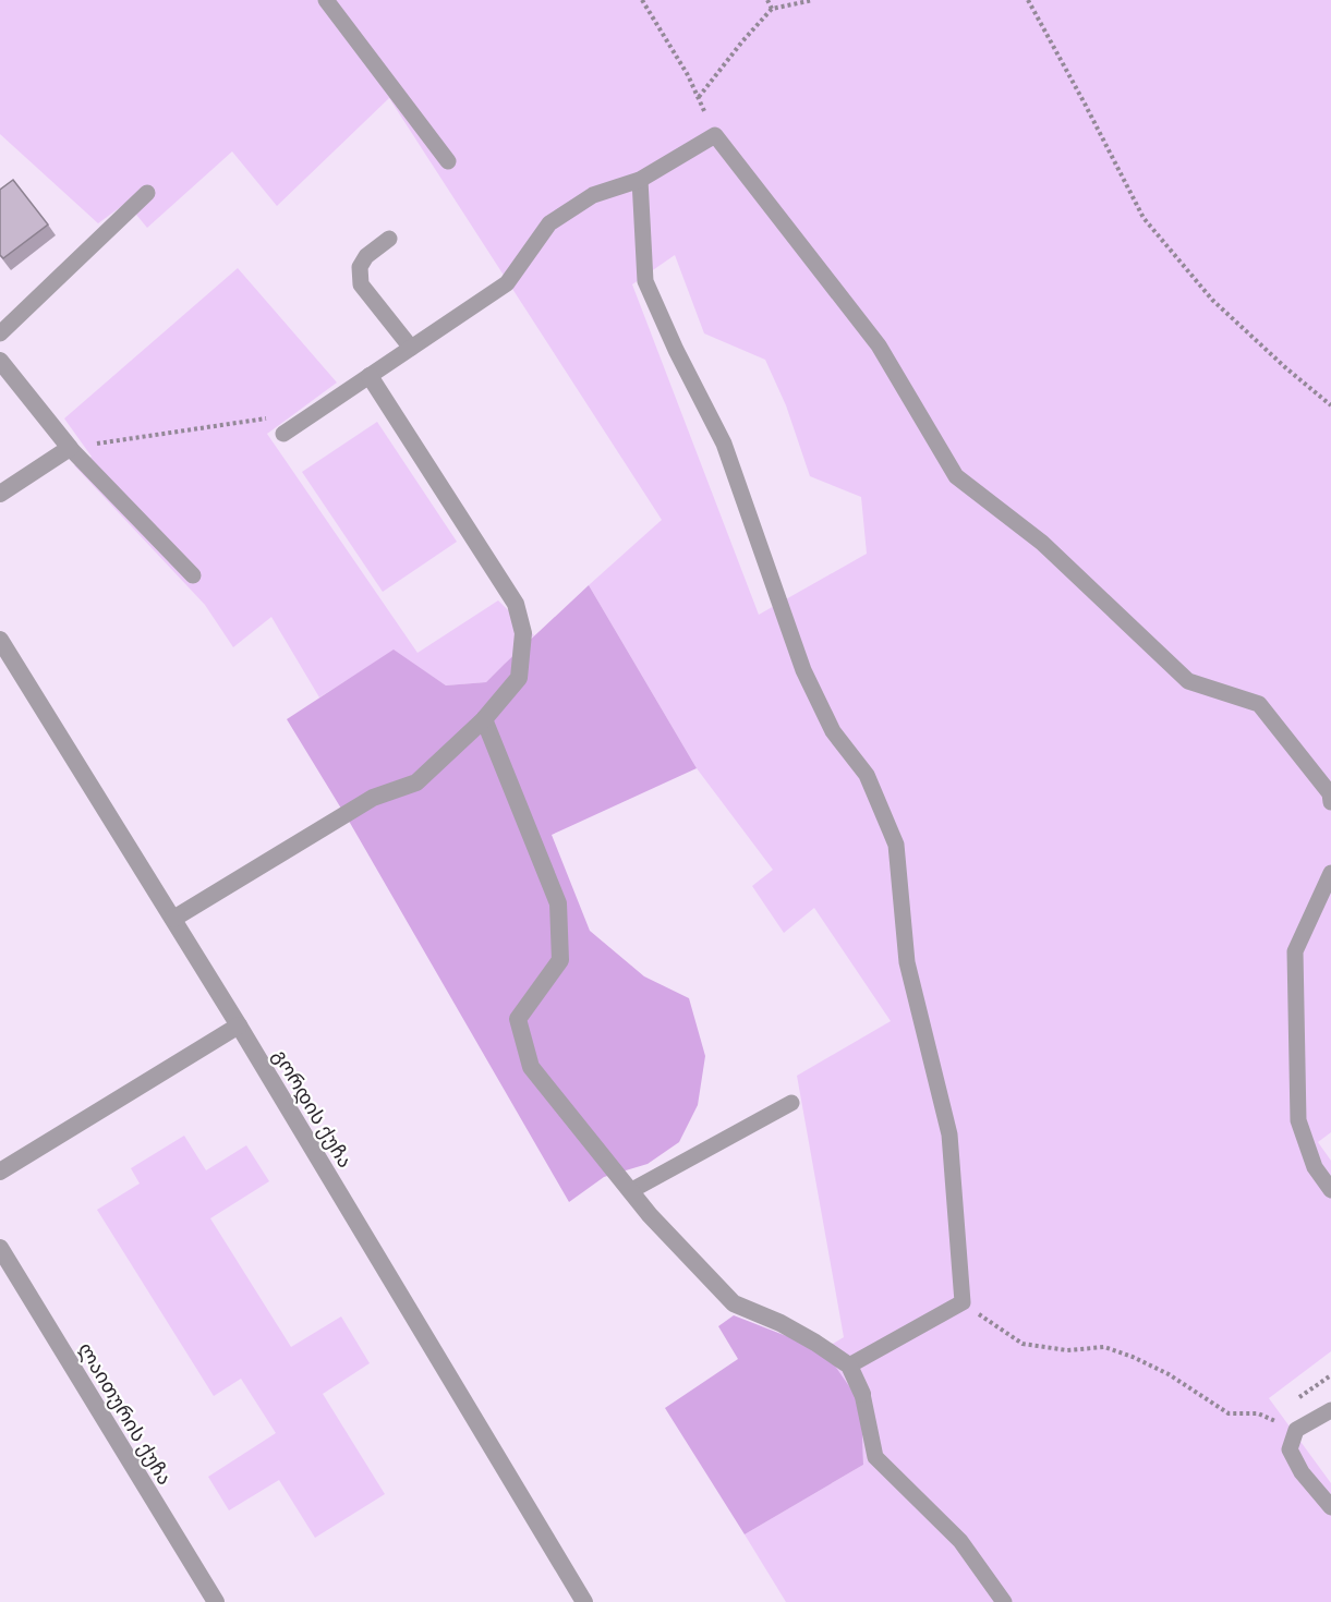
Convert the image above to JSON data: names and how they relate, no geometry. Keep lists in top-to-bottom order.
{
  "streets": {
    "street": ["გორდის ქუჩა", "ლაითურის ქუჩა"]
  }
}
